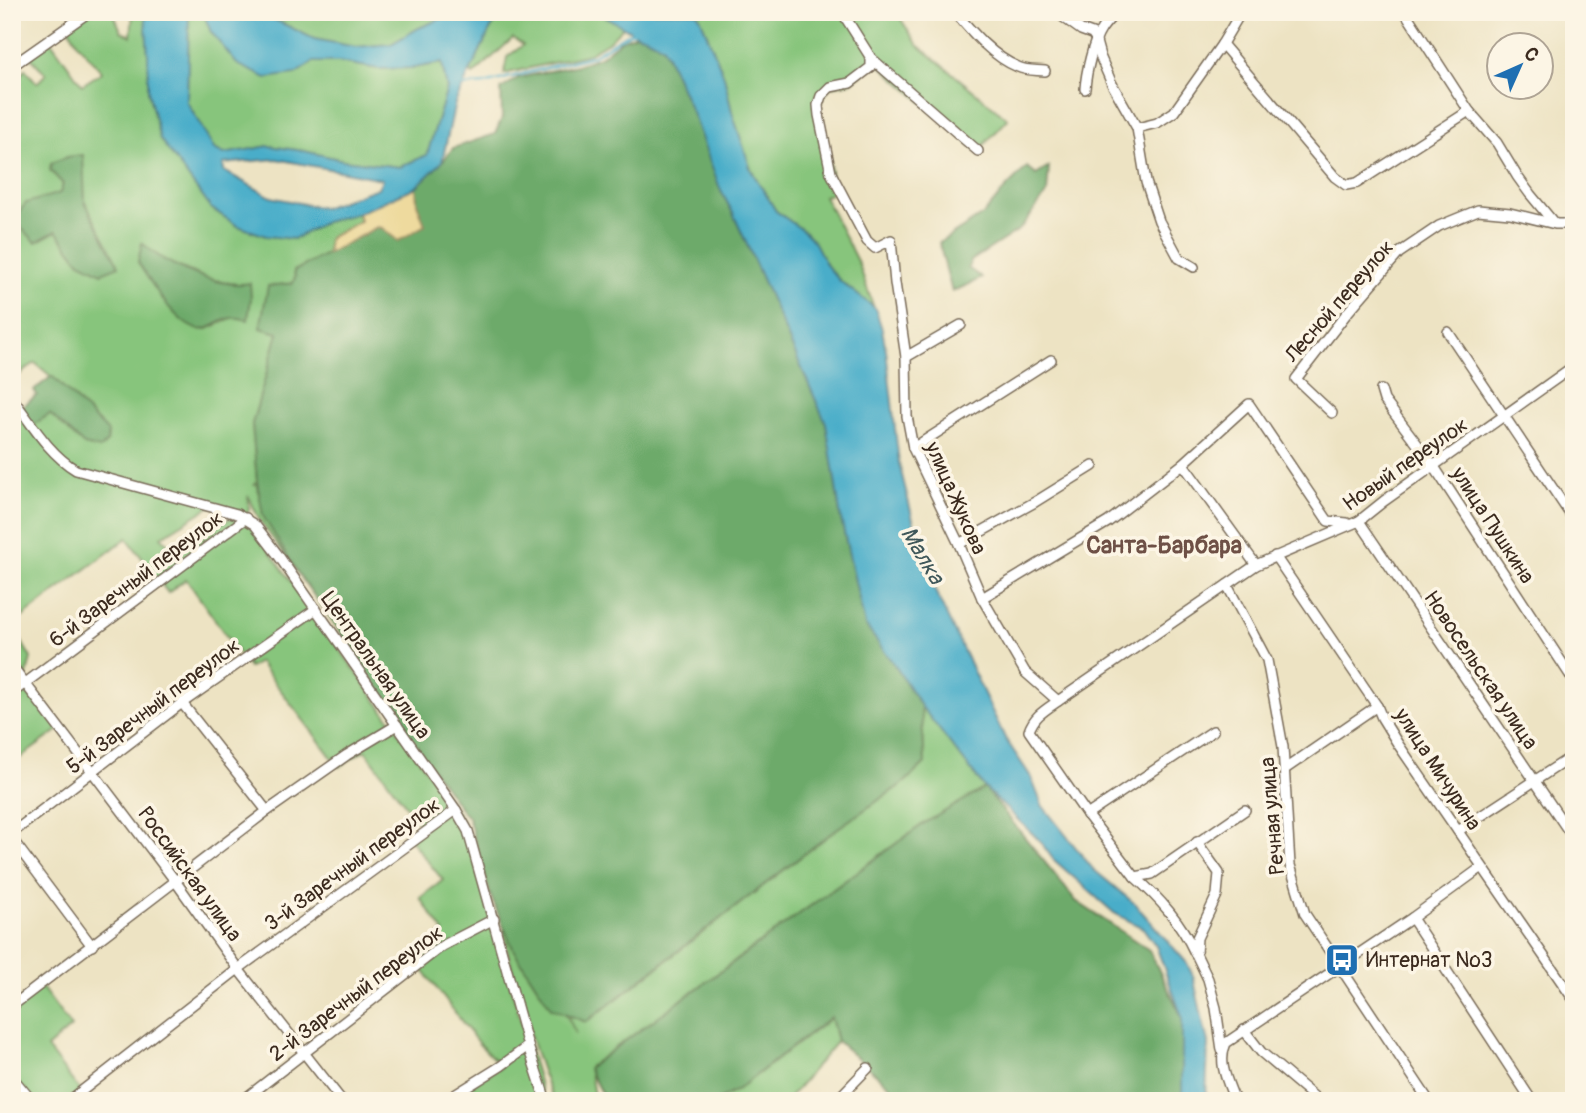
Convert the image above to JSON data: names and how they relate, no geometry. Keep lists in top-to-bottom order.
{
  "streets": {
    "street": [
      "Лесной переулок",
      "Новый переулок",
      "улица Жукова",
      "улица Пушкина",
      "6-й Заречный переулок",
      "Центральная улица",
      "Новосельская улица",
      "5-й Заречный переулок",
      "улица Мичурина",
      "Речная улица",
      "3-й Заречный переулок",
      "Российская улица",
      "2-й Заречный переулок"
    ]
  },
  "crossings": [
    ["Новый переулок", "улица Жукова"],
    ["Новый переулок", "улица Пушкина"],
    ["Новый переулок", "Новосельская улица"],
    ["Новый переулок", "улица Мичурина"],
    ["Новый переулок", "Речная улица"],
    ["6-й Заречный переулок", "Центральная улица"],
    ["6-й Заречный переулок", "Российская улица"],
    ["Центральная улица", "5-й Заречный переулок"],
    ["Центральная улица", "3-й Заречный переулок"],
    ["Центральная улица", "2-й Заречный переулок"],
    ["5-й Заречный переулок", "Российская улица"],
    ["3-й Заречный переулок", "Российская улица"],
    ["Российская улица", "2-й Заречный переулок"]
  ],
  "districts": ["Санта-Барбара"],
  "water": ["Малка"],
  "places": {
    "bus stop": ["Интернат №3"]
  },
  "north": "top right"
}
